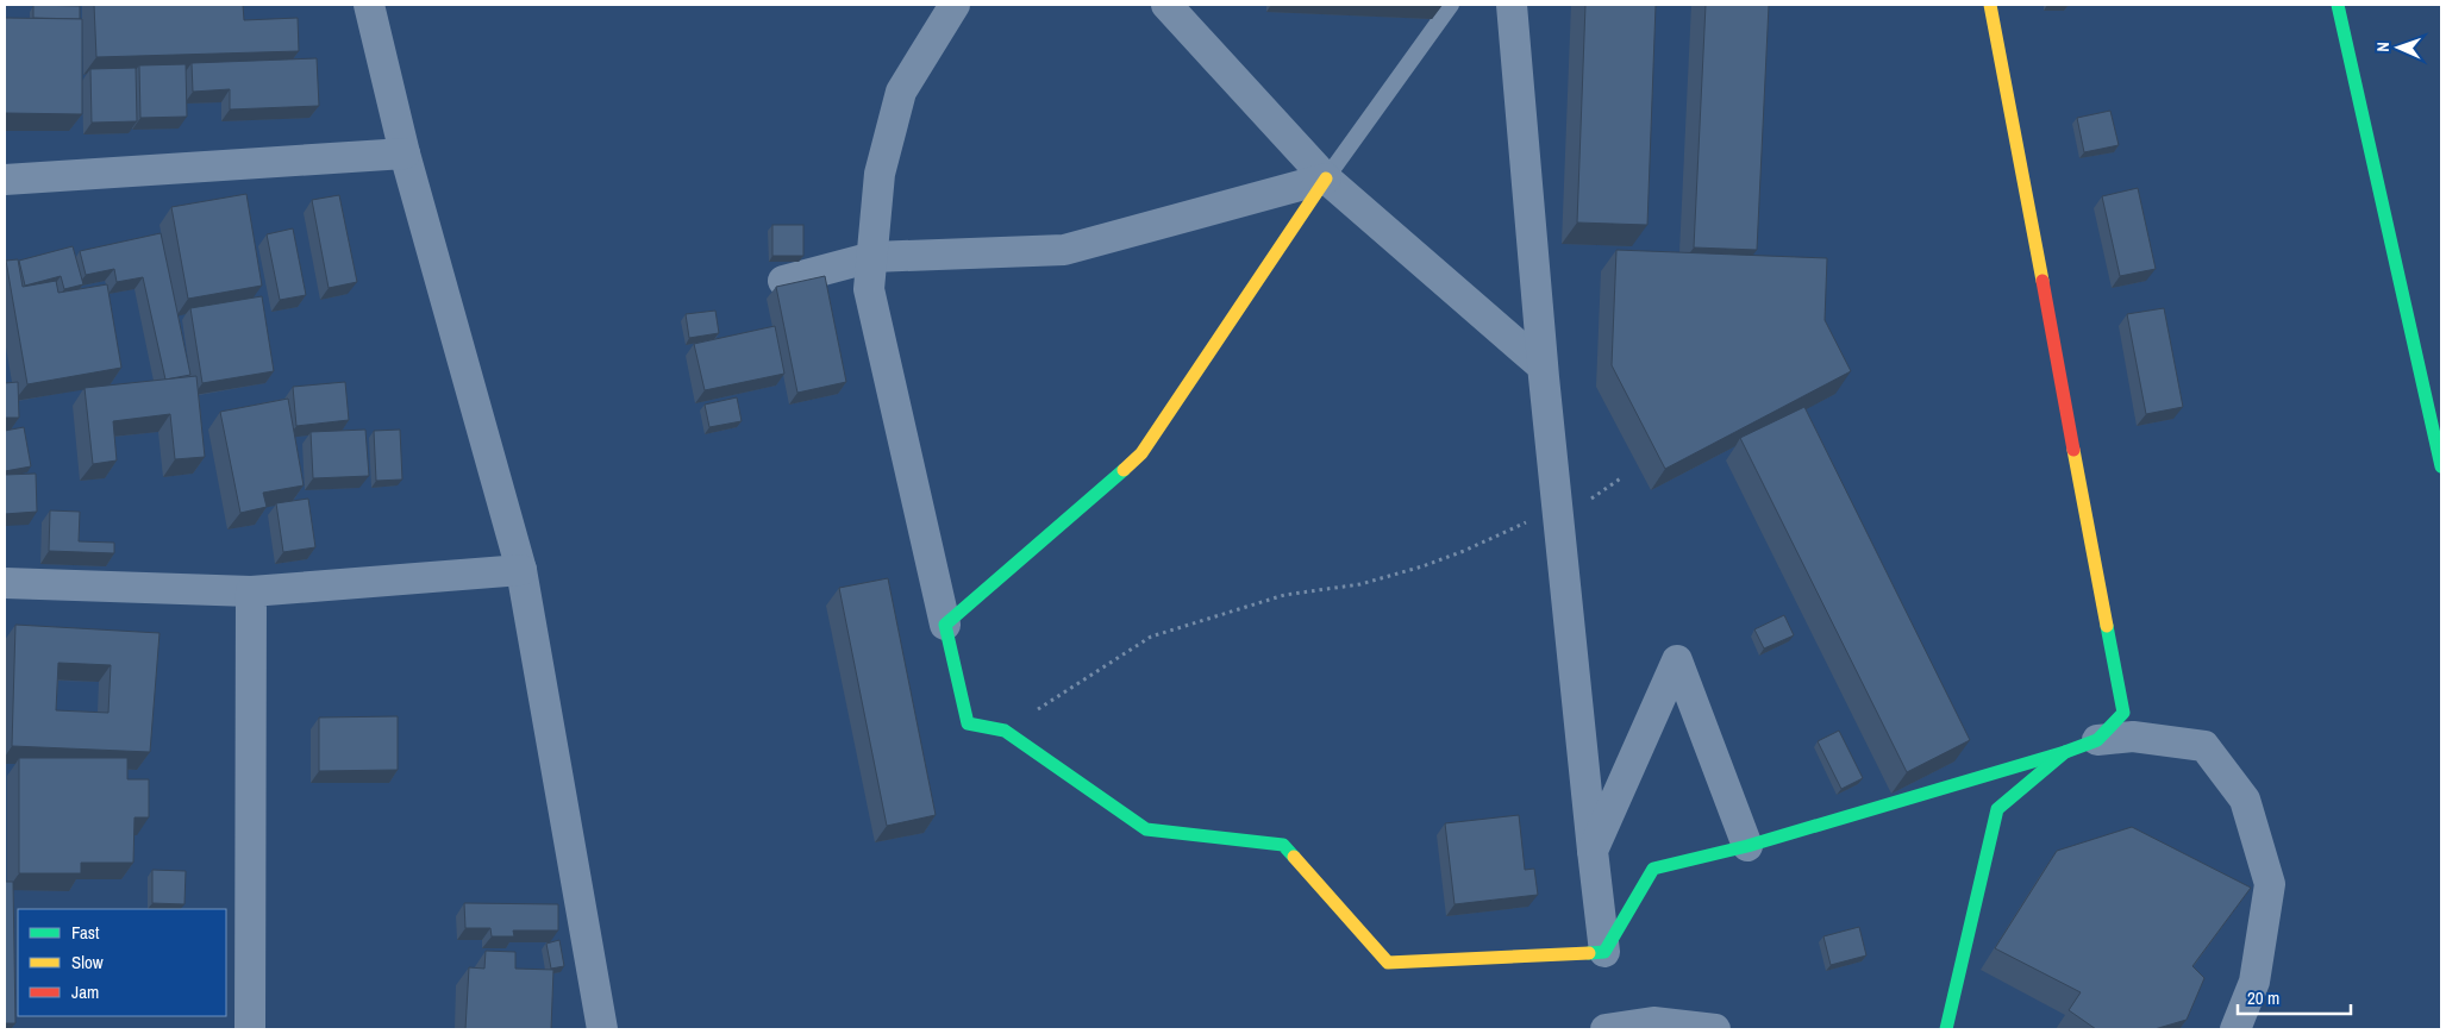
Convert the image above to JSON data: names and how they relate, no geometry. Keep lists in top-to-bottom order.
{
  "legend": ["Fast", "Slow", "Jam"],
  "scale_bar": "20 m",
  "north": "left"
}
